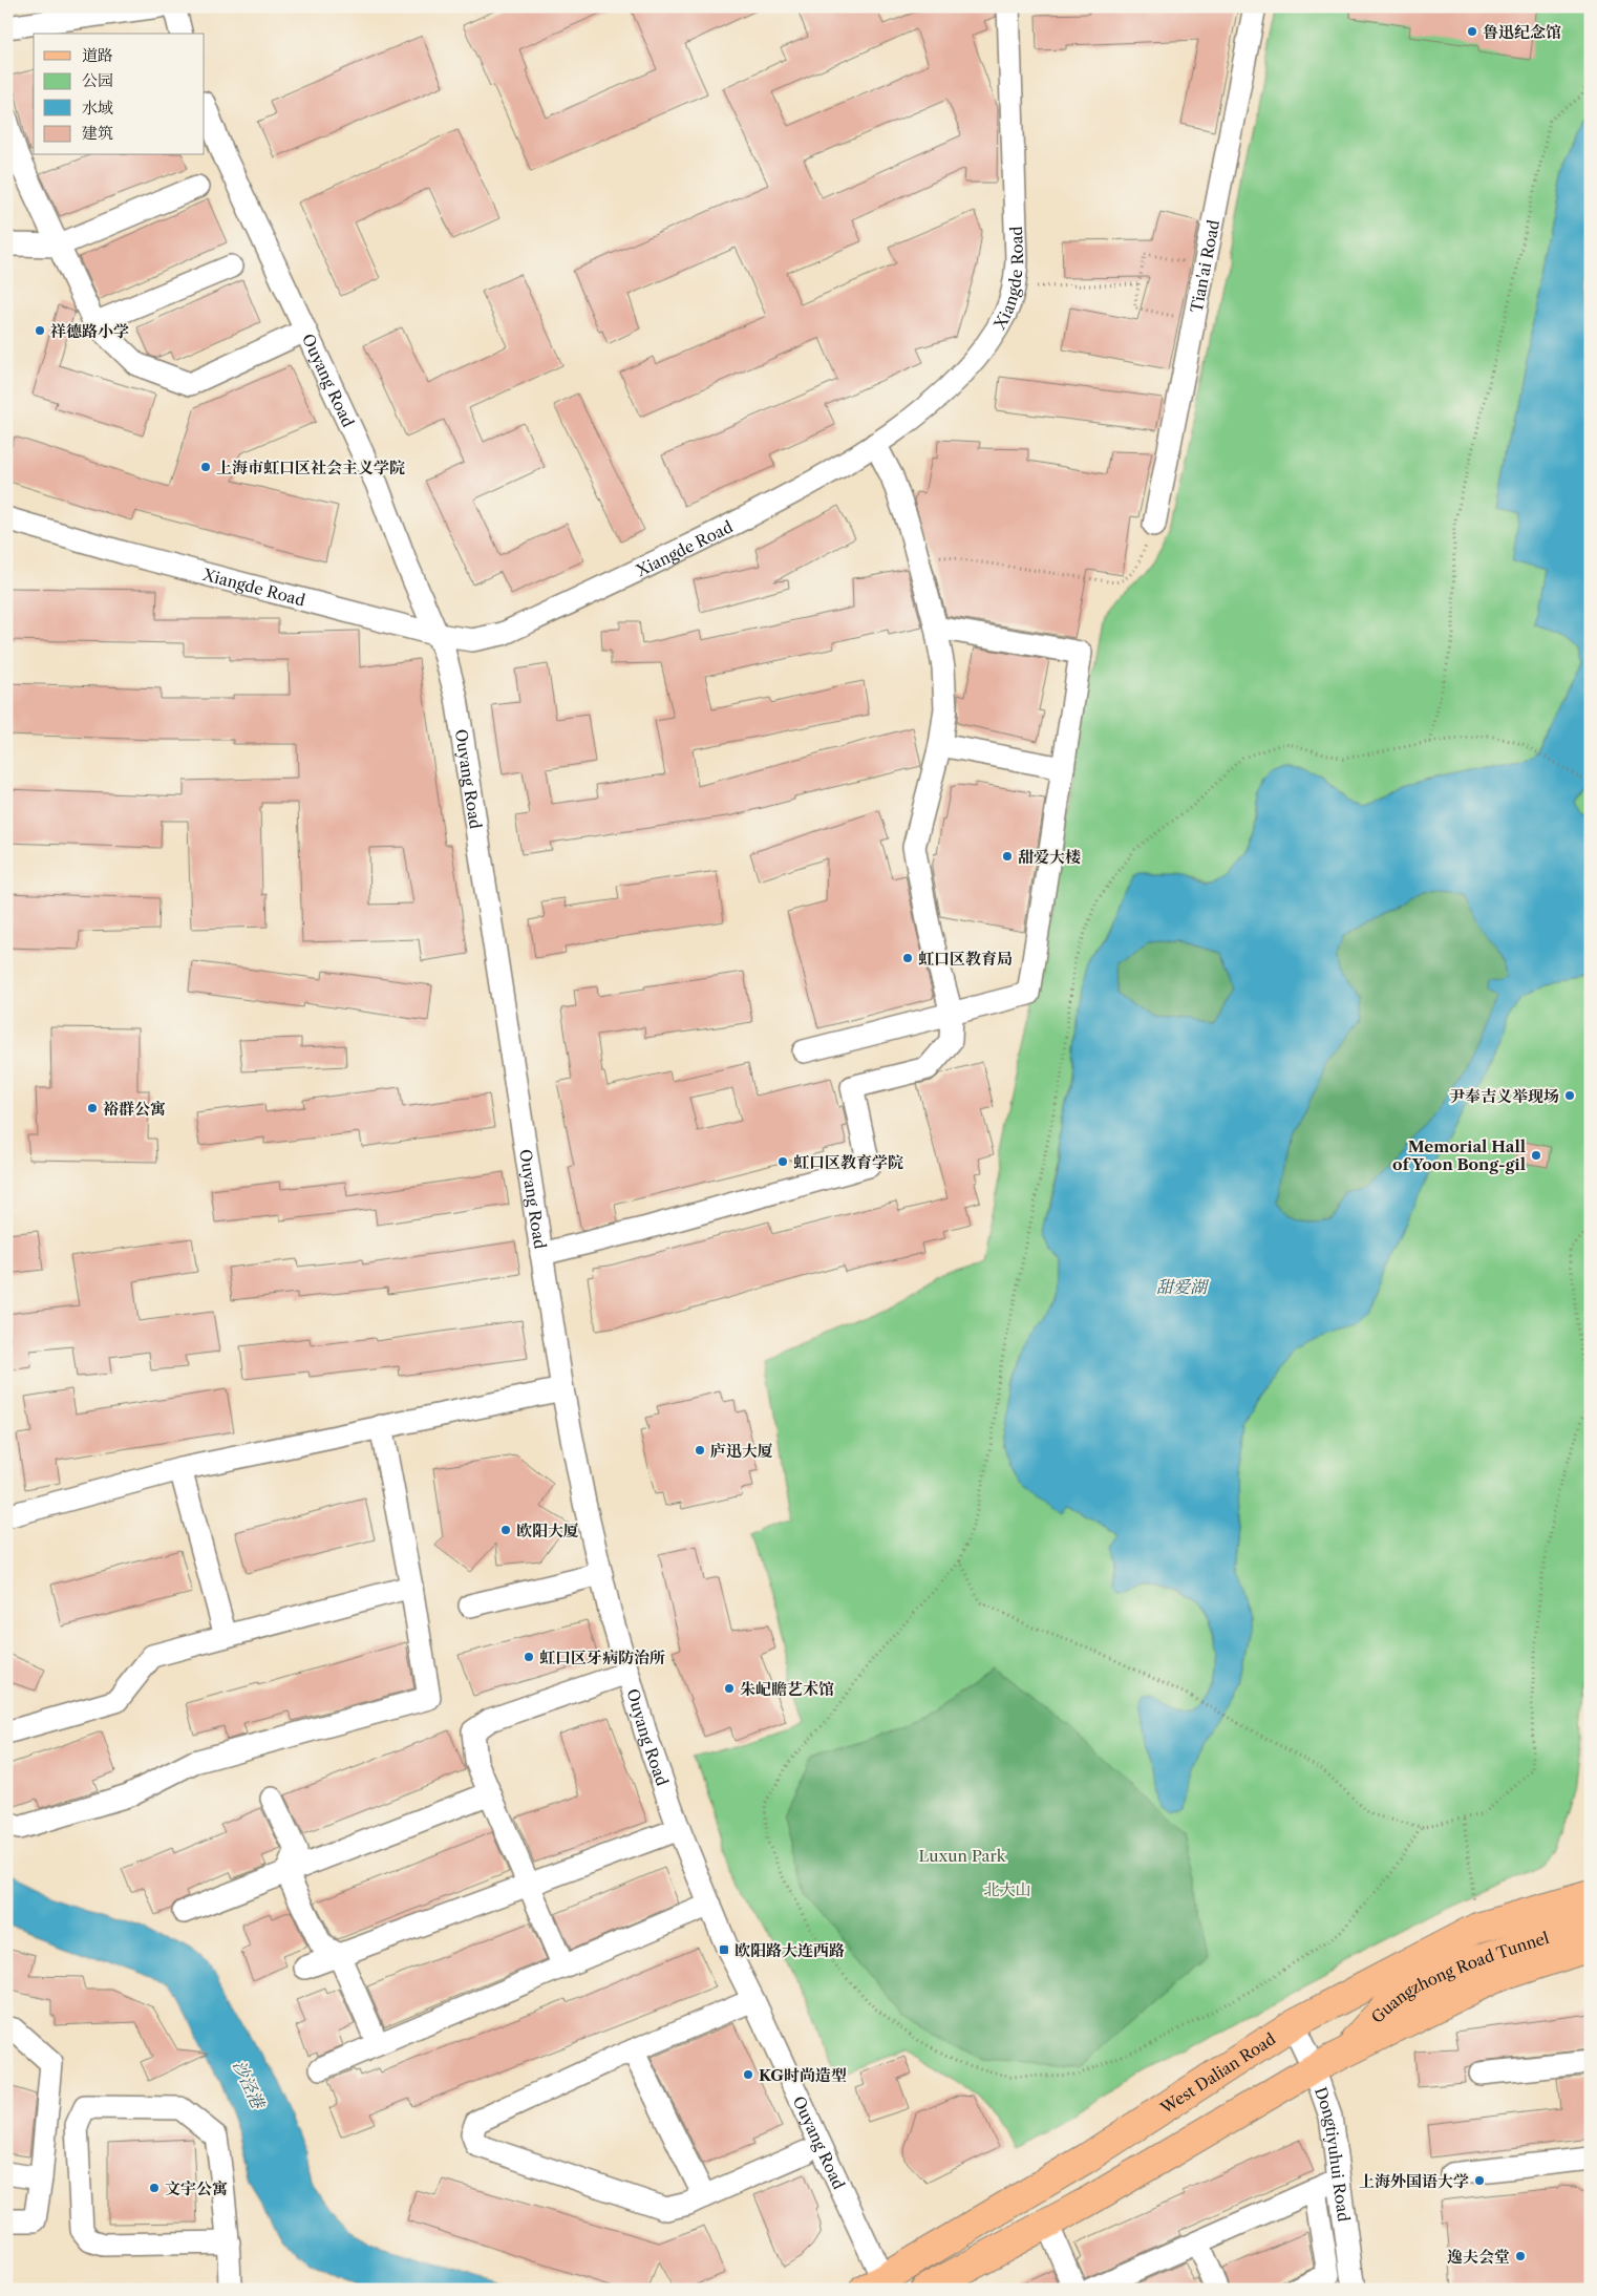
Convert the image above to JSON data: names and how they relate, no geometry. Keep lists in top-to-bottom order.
{
  "streets": {
    "main road": ["Guangzhong Road Tunnel", "West Dalian Road"],
    "street": [
      "Tian'ai Road",
      "Xiangde Road",
      "Ouyang Road",
      "Dongtiyuhui Road"
    ]
  },
  "crossings": [
    ["Xiangde Road", "Ouyang Road"],
    ["Ouyang Road", "West Dalian Road"],
    ["West Dalian Road", "Dongtiyuhui Road"]
  ],
  "water": ["甜爱湖", "沙泾港"],
  "parks": ["Luxun Park", "北大山"],
  "places": {
    "other": [
      "鲁迅纪念馆",
      "祥德路小学",
      "上海市虹口区社会主义学院",
      "甜爱大楼",
      "虹口区教育局",
      "尹奉吉义举现场",
      "裕群公寓",
      "Memorial Hall of Yoon Bong-gil",
      "虹口区教育学院",
      "庐迅大厦",
      "欧阳大厦",
      "虹口区牙病防治所",
      "朱屺瞻艺术馆",
      "KG时尚造型",
      "上海外国语大学",
      "文宇公寓",
      "逸夫会堂"
    ],
    "transit": ["欧阳路大连西路"]
  },
  "legend": [
    "道路",
    "公园",
    "水域",
    "建筑"
  ]
}
